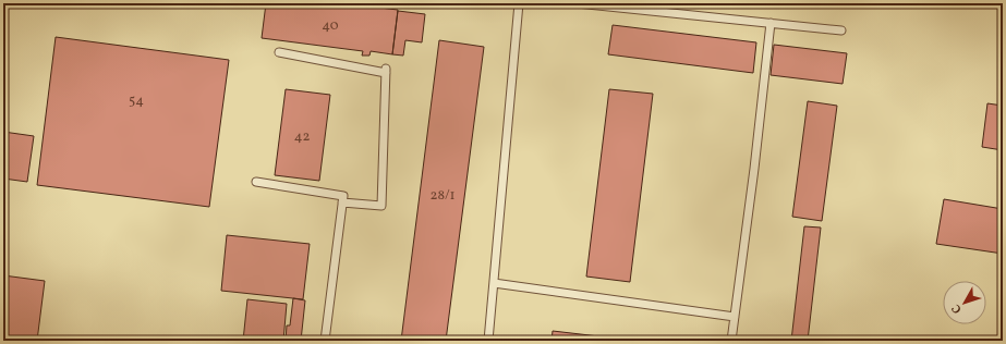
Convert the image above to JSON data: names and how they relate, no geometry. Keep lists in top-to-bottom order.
{
  "house_numbers": [
    "40",
    "54",
    "42",
    "28/1"
  ],
  "north": "bottom left"
}
